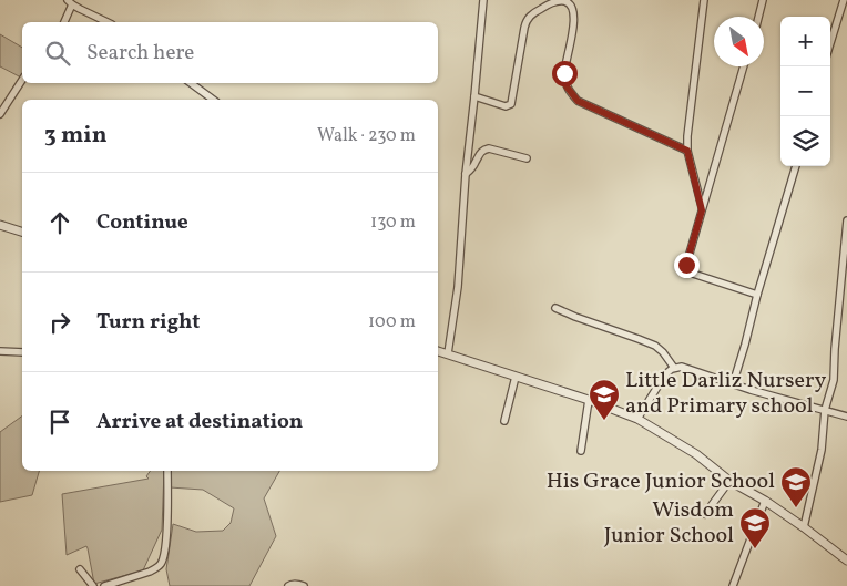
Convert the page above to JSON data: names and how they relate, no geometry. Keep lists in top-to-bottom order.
{
  "places": {
    "school or university": ["Little Darliz Nursery and Primary school", "His Grace Junior School", "Wisdom Junior School"]
  },
  "north": "bottom right",
  "page": {
    "map_buttons": ["+", "−"],
    "search": "Search here",
    "heading": ["3 min", "Walk · 230 m"],
    "list": [
      ["Continue", "130 m"],
      ["Turn right", "100 m"],
      "Arrive at destination"
    ]
  }
}
